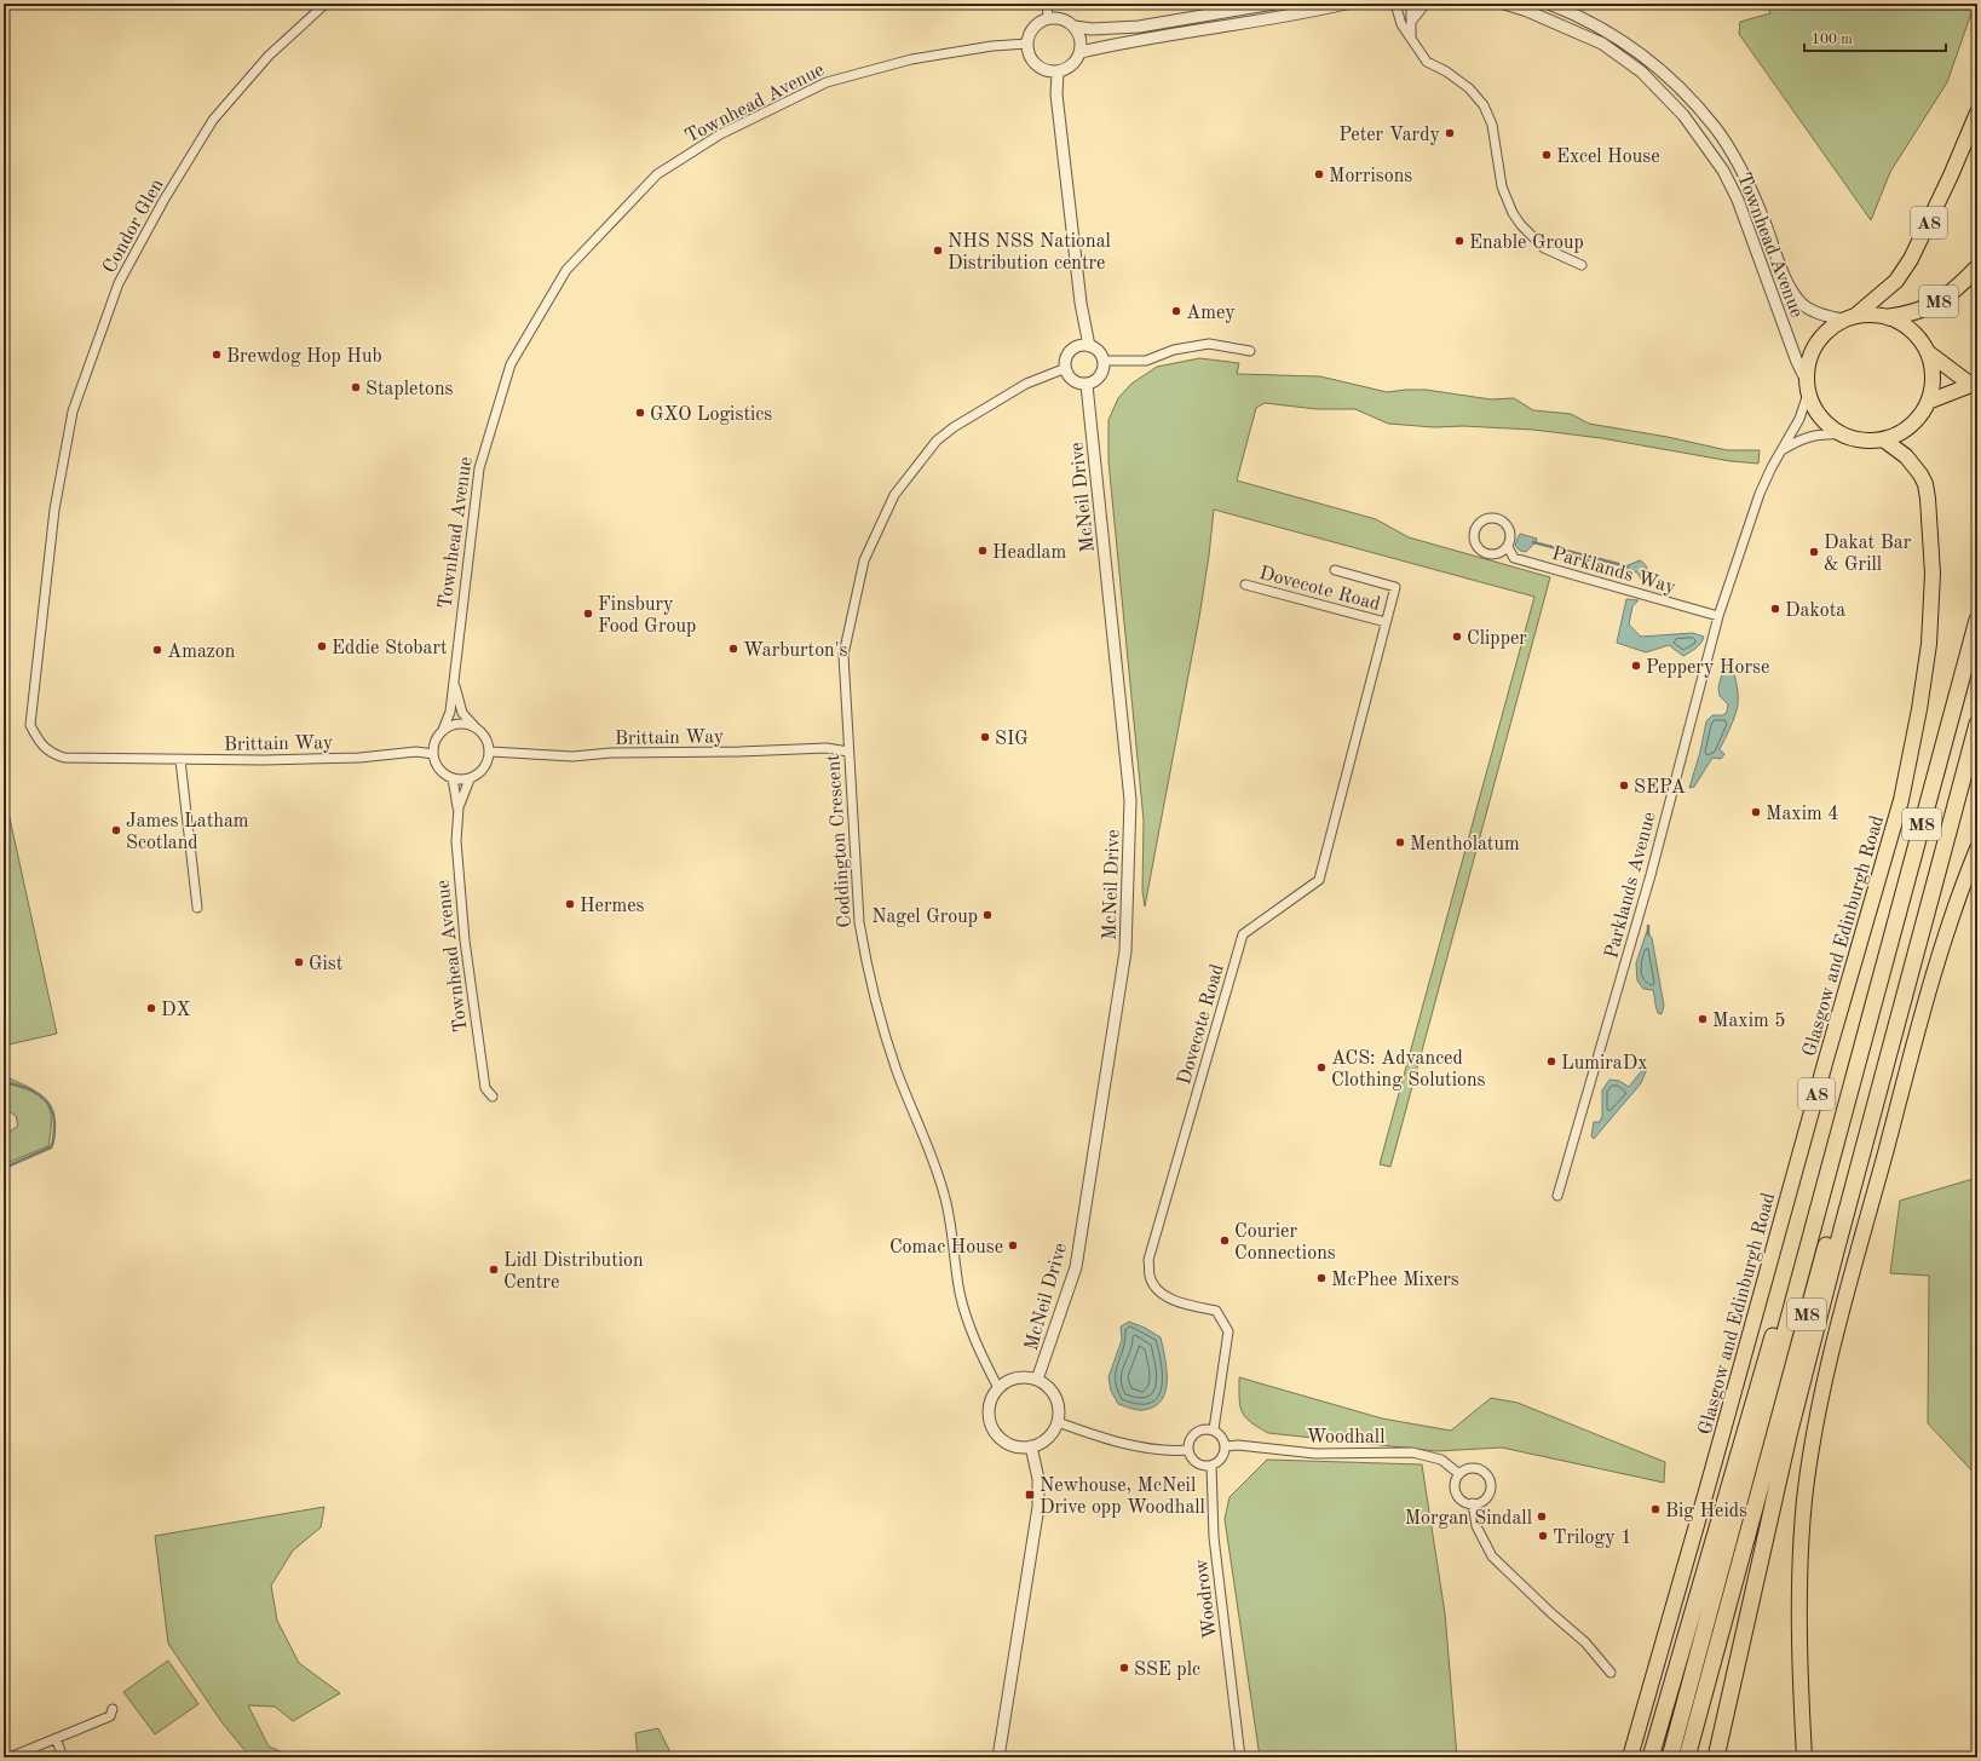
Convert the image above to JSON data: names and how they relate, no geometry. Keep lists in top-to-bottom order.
{
  "streets": {
    "highway": ["A8", "M8", "Glasgow and Edinburgh Road"],
    "street": [
      "Townhead Avenue",
      "Condor Glen",
      "McNeil Drive",
      "Parklands Way",
      "Dovecote Road",
      "Brittain Way",
      "Coddington Crescent",
      "Parklands Avenue",
      "Woodhall",
      "Woodrow"
    ]
  },
  "crossings": [
    ["Townhead Avenue", "A8"],
    ["Townhead Avenue", "M8"],
    ["Townhead Avenue", "Brittain Way"],
    ["Townhead Avenue", "Parklands Avenue"],
    ["Townhead Avenue", "Glasgow and Edinburgh Road"],
    ["A8", "M8"],
    ["A8", "Parklands Avenue"],
    ["A8", "Glasgow and Edinburgh Road"],
    ["Condor Glen", "Brittain Way"],
    ["M8", "Parklands Avenue"],
    ["M8", "Glasgow and Edinburgh Road"],
    ["McNeil Drive", "Coddington Crescent"],
    ["Parklands Way", "Parklands Avenue"],
    ["Dovecote Road", "Woodhall"],
    ["Dovecote Road", "Woodrow"],
    ["Brittain Way", "Coddington Crescent"],
    ["Parklands Avenue", "Glasgow and Edinburgh Road"],
    ["Woodhall", "Woodrow"]
  ],
  "places": {
    "other": [
      "Peter Vardy",
      "Excel House",
      "Morrisons",
      "Enable Group",
      "NHS NSS National Distribution centre",
      "Amey",
      "Brewdog Hop Hub",
      "Stapletons",
      "GXO Logistics",
      "Headlam",
      "Dakat Bar & Grill",
      "Dakota",
      "Finsbury Food Group",
      "Clipper",
      "Eddie Stobart",
      "Warburton's",
      "Amazon",
      "Peppery Horse",
      "SIG",
      "SEPA",
      "Maxim 4",
      "James Latham Scotland",
      "Mentholatum",
      "Hermes",
      "Nagel Group",
      "Gist",
      "DX",
      "Maxim 5",
      "LumiraDx",
      "ACS: Advanced Clothing Solutions",
      "Courier Connections",
      "Comac House",
      "Lidl Distribution Centre",
      "McPhee Mixers",
      "Big Heids",
      "Morgan Sindall",
      "Trilogy 1",
      "SSE plc"
    ],
    "transit": ["Newhouse, McNeil Drive opp Woodhall"]
  },
  "scale_bar": "100 m"
}
